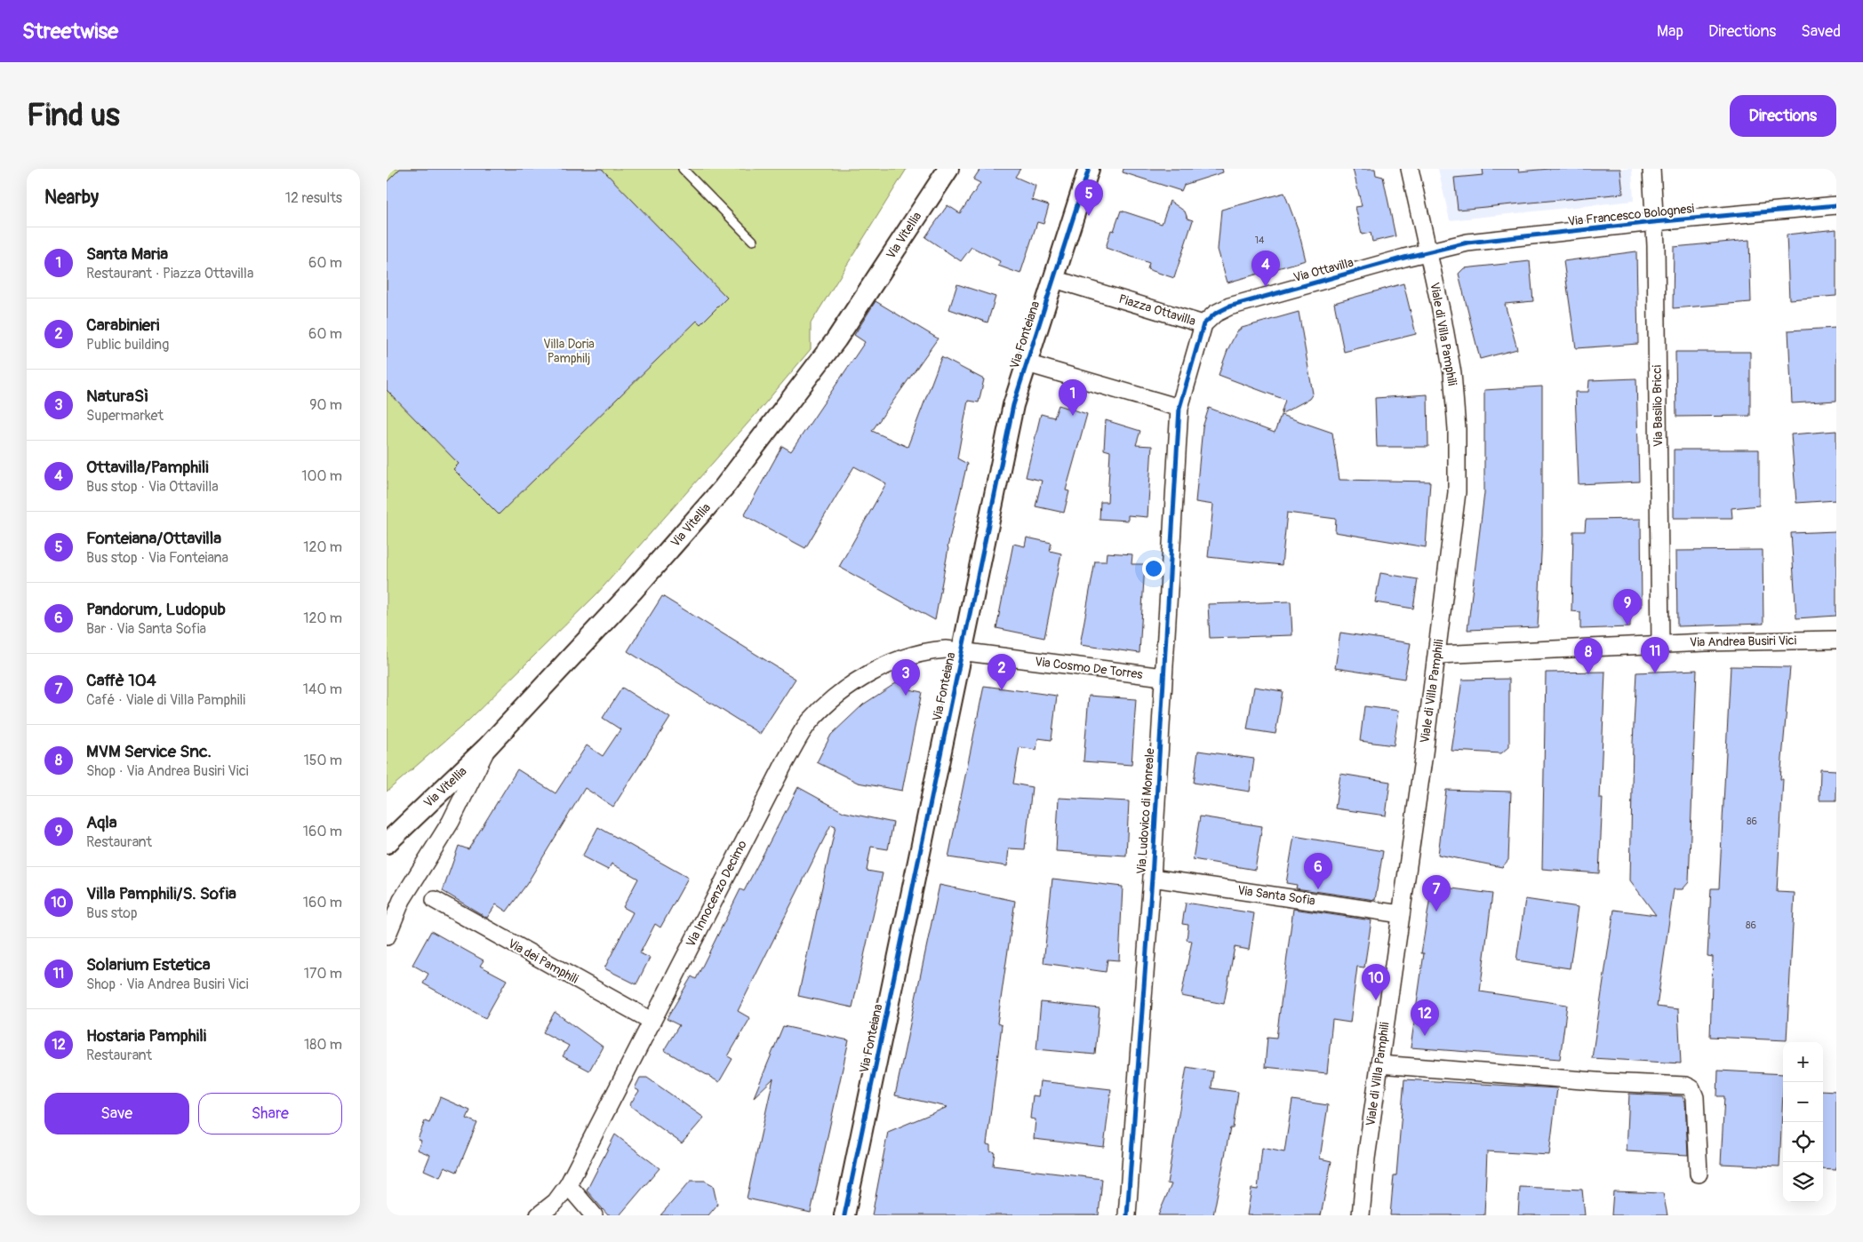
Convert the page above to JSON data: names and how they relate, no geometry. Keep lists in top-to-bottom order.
{
  "streets": {
    "street": [
      "Via Francesco Bolognesi",
      "Via Vitellia",
      "Via Ottavilla",
      "Piazza Ottavilla",
      "Viale di Villa Pamphili",
      "Via Fonteiana",
      "Via Basilio Bricci",
      "Via Andrea Busiri Vici",
      "Via Cosmo De Torres",
      "Via Ludovico di Monreale",
      "Via Innocenzo Decimo",
      "Via Santa Sofia",
      "Via dei Pamphili"
    ]
  },
  "crossings": [
    ["Via Francesco Bolognesi", "Via Ottavilla"],
    ["Via Francesco Bolognesi", "Viale di Villa Pamphili"],
    ["Via Francesco Bolognesi", "Via Basilio Bricci"],
    ["Via Ottavilla", "Piazza Ottavilla"],
    ["Via Ottavilla", "Viale di Villa Pamphili"],
    ["Piazza Ottavilla", "Via Fonteiana"],
    ["Piazza Ottavilla", "Via Ludovico di Monreale"],
    ["Viale di Villa Pamphili", "Via Andrea Busiri Vici"],
    ["Viale di Villa Pamphili", "Via Santa Sofia"],
    ["Via Fonteiana", "Via Cosmo De Torres"],
    ["Via Fonteiana", "Via Innocenzo Decimo"],
    ["Via Basilio Bricci", "Via Andrea Busiri Vici"],
    ["Via Cosmo De Torres", "Via Ludovico di Monreale"],
    ["Via Cosmo De Torres", "Via Innocenzo Decimo"],
    ["Via Ludovico di Monreale", "Via Santa Sofia"],
    ["Via Innocenzo Decimo", "Via dei Pamphili"]
  ],
  "parks": ["Villa Doria Pamphilj"],
  "house_numbers": ["14", "86", "86"],
  "page": {
    "header": "Streetwise",
    "nav": ["Map", "Directions", "Saved"],
    "buttons": [
      "Directions",
      ["Save", "Share"]
    ],
    "title": "Find us",
    "heading": ["Nearby", "12 results"],
    "pins": [
      "5",
      "4",
      "1",
      "9",
      "11",
      "8",
      "2",
      "3",
      "6",
      "7",
      "10",
      "12"
    ],
    "list": [
      {
        "mark": "1",
        "name": "Santa Maria",
        "note": "Restaurant · Piazza Ottavilla",
        "value": "60 m"
      },
      {
        "mark": "2",
        "name": "Carabinieri",
        "note": "Public building",
        "value": "60 m"
      },
      {
        "mark": "3",
        "name": "NaturaSì",
        "note": "Supermarket",
        "value": "90 m"
      },
      {
        "mark": "4",
        "name": "Ottavilla/Pamphili",
        "note": "Bus stop · Via Ottavilla",
        "value": "100 m"
      },
      {
        "mark": "5",
        "name": "Fonteiana/Ottavilla",
        "note": "Bus stop · Via Fonteiana",
        "value": "120 m"
      },
      {
        "mark": "6",
        "name": "Pandorum, Ludopub",
        "note": "Bar · Via Santa Sofia",
        "value": "120 m"
      },
      {
        "mark": "7",
        "name": "Caffè 104",
        "note": "Café · Viale di Villa Pamphili",
        "value": "140 m"
      },
      {
        "mark": "8",
        "name": "MVM Service Snc.",
        "note": "Shop · Via Andrea Busiri Vici",
        "value": "150 m"
      },
      {
        "mark": "9",
        "name": "Aqla",
        "note": "Restaurant",
        "value": "160 m"
      },
      {
        "mark": "10",
        "name": "Villa Pamphili/S. Sofia",
        "note": "Bus stop",
        "value": "160 m"
      },
      {
        "mark": "11",
        "name": "Solarium Estetica",
        "note": "Shop · Via Andrea Busiri Vici",
        "value": "170 m"
      },
      {
        "mark": "12",
        "name": "Hostaria Pamphili",
        "note": "Restaurant",
        "value": "180 m"
      }
    ],
    "map_buttons": ["+", "−"]
  }
}
